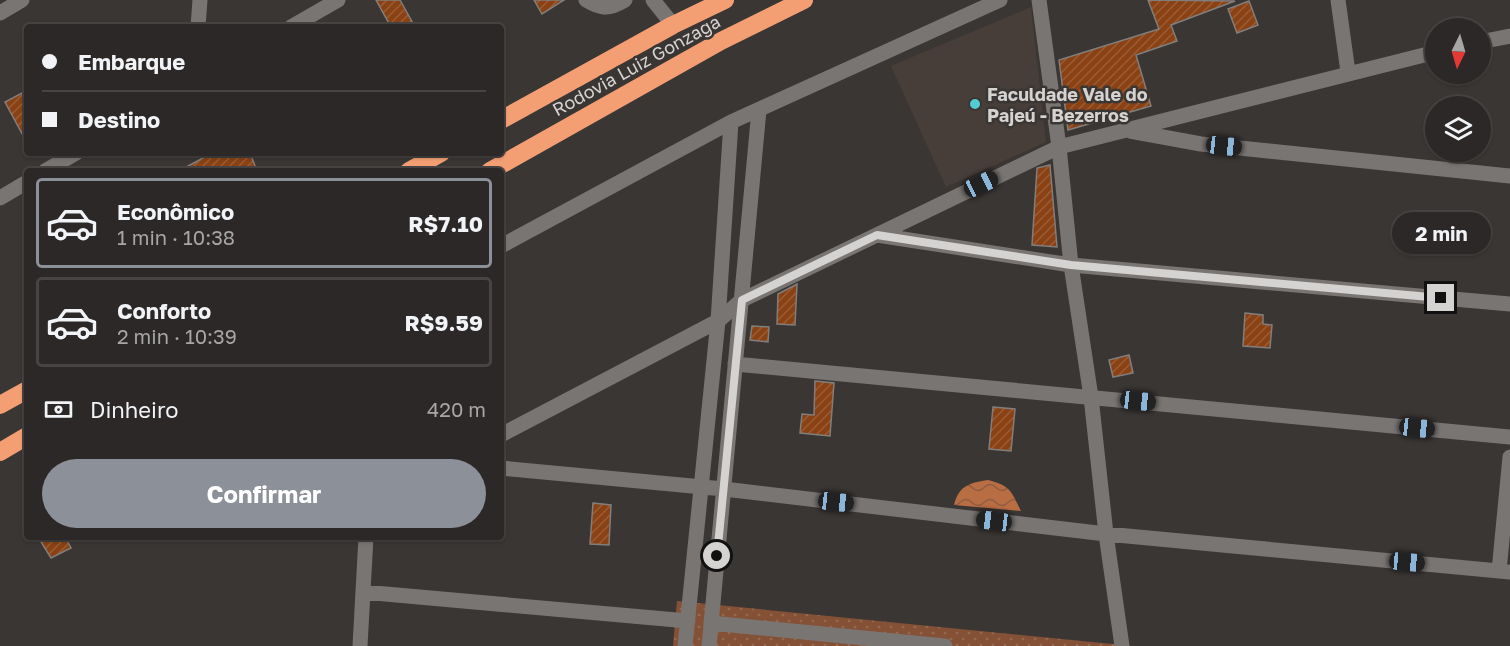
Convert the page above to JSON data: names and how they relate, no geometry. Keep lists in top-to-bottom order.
{
  "streets": {
    "highway": ["Rodovia Luiz Gonzaga"]
  },
  "places": ["Faculdade Vale do Pajeú - Bezerros"],
  "north": "bottom",
  "page": {
    "banner": ["Embarque", "Destino"],
    "list": [
      {
        "name": "Econômico",
        "note": "1 min · 10:38",
        "value": "R$7.10"
      },
      {
        "name": "Conforto",
        "note": "2 min · 10:39",
        "value": "R$9.59"
      }
    ],
    "bubble": "2 min",
    "pay": ["Dinheiro", "420 m"],
    "buttons": "Confirmar"
  }
}
